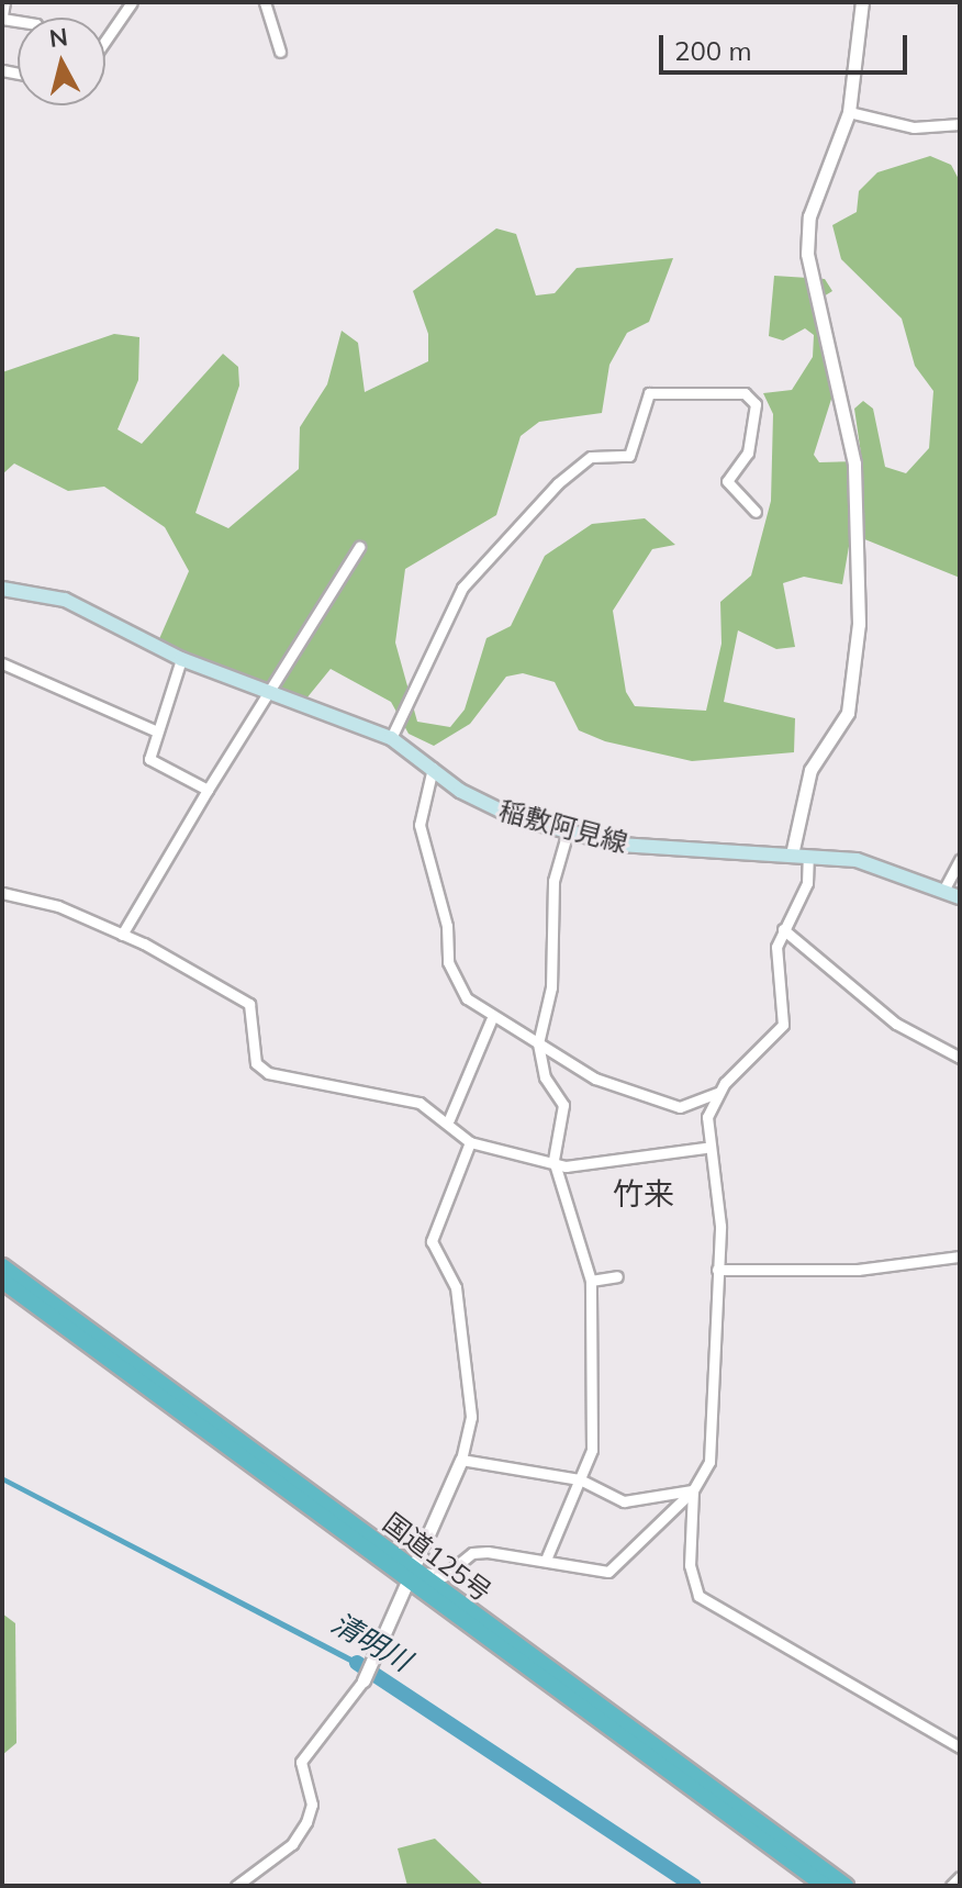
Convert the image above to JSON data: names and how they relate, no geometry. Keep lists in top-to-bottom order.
{
  "streets": {
    "highway": ["国道125号"],
    "main road": ["稲敷阿見線"]
  },
  "districts": ["竹来"],
  "water": ["清明川"],
  "scale_bar": "200 m",
  "north": "top"
}
